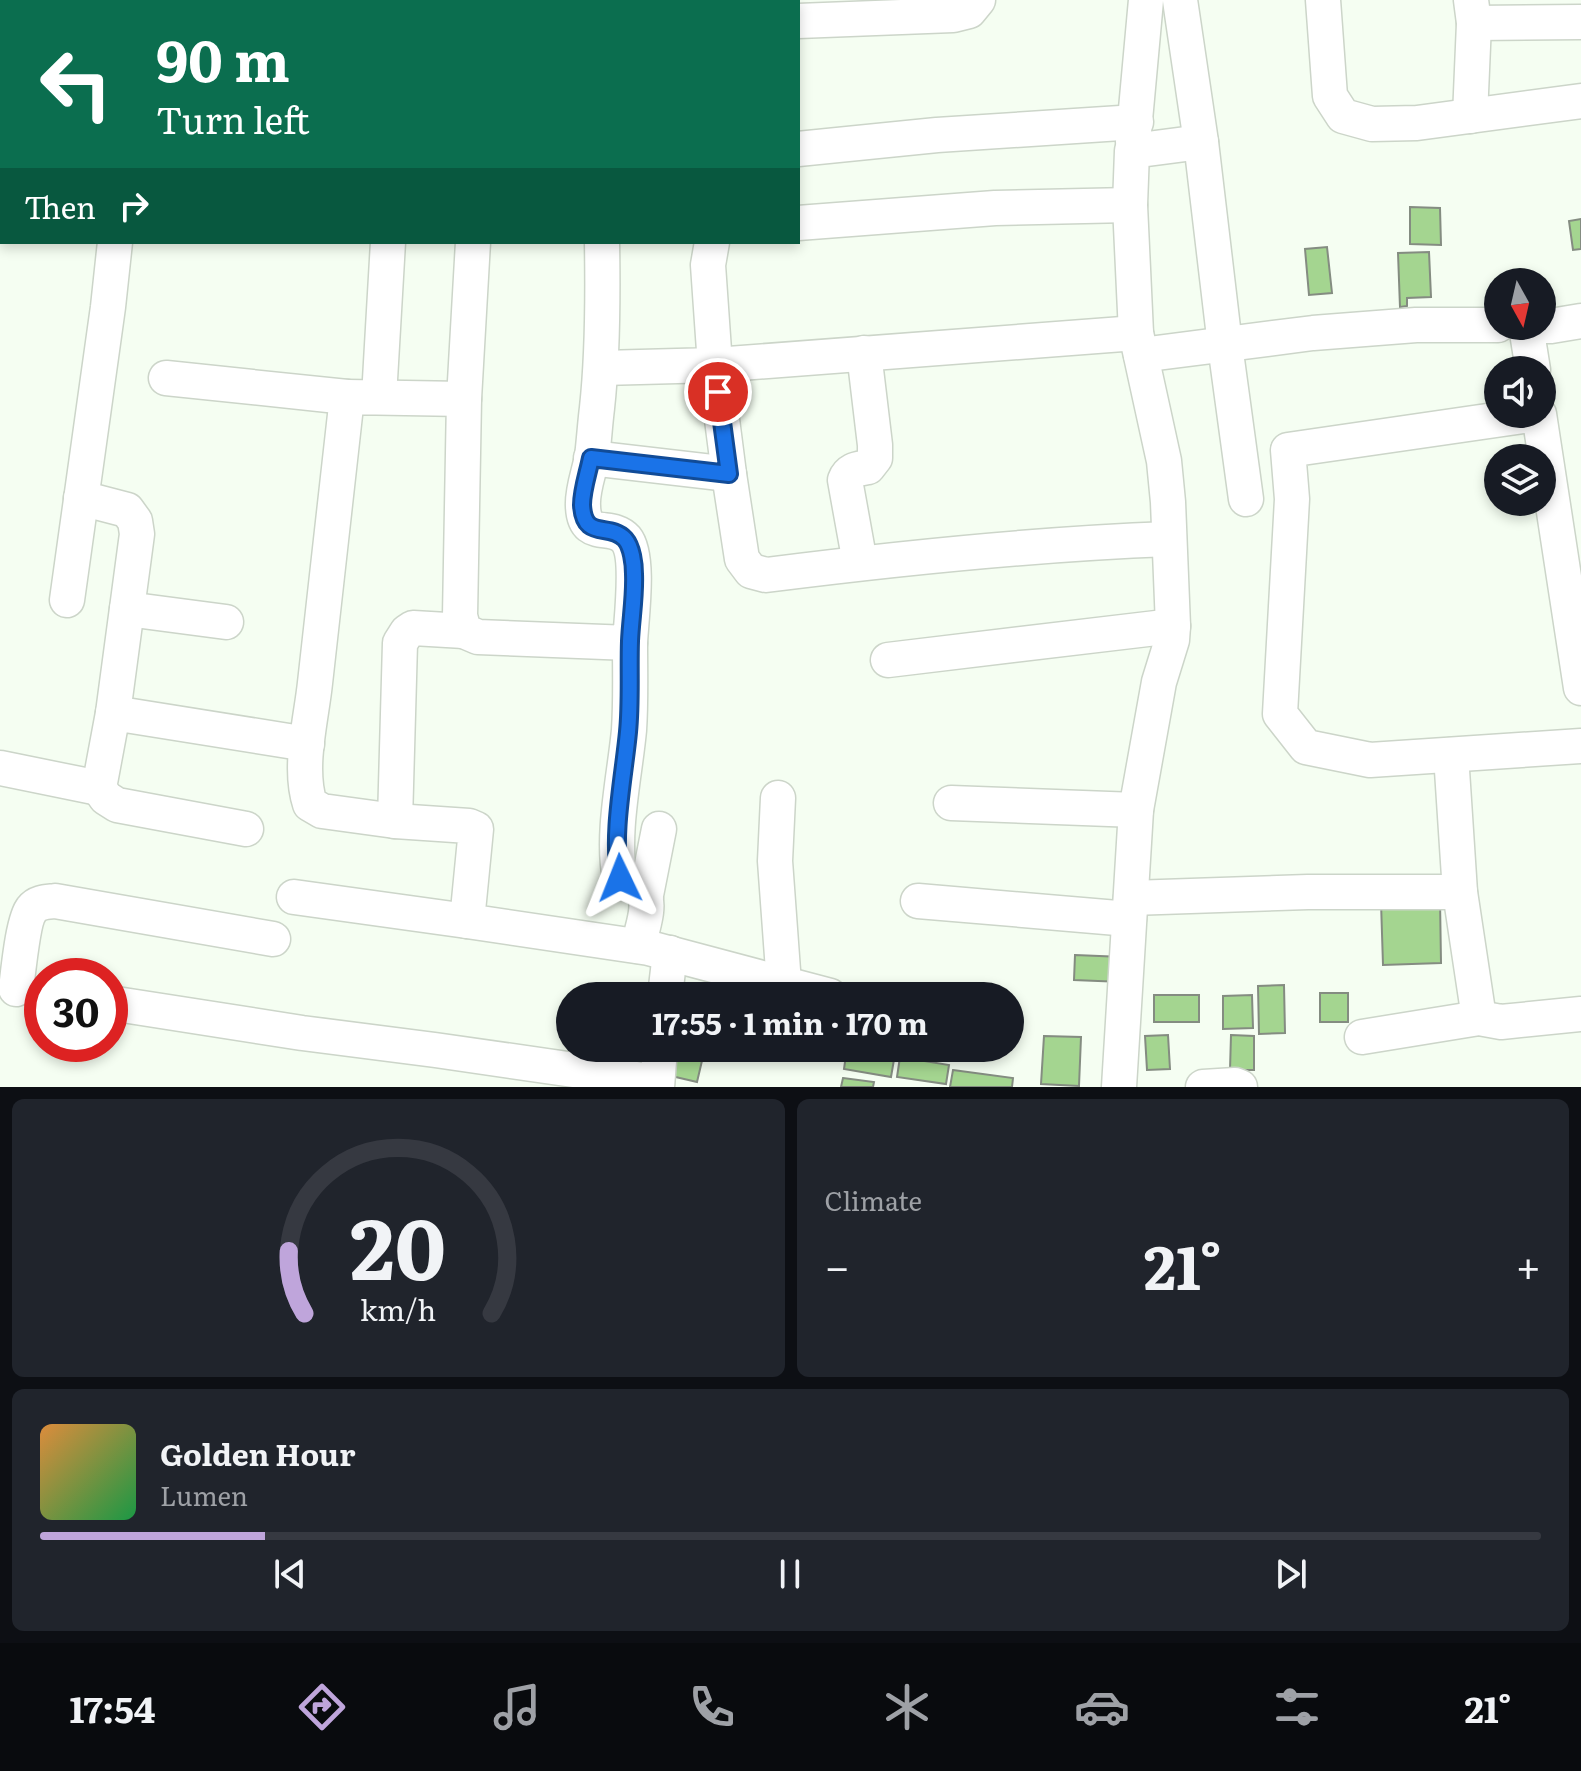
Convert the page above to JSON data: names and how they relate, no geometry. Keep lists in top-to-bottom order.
{
  "north": "bottom",
  "page": {
    "turn": ["90 m", "Turn left"],
    "then": "Then",
    "limit": "30",
    "trip": "17:55 · 1 min · 170 m",
    "tile": "Climate",
    "heat": ["−", "21°", "+"],
    "song": ["Golden Hour", "Lumen"],
    "tabs": ["17:54", "21°"],
    "gauge": ["20", "km/h"]
  }
}
